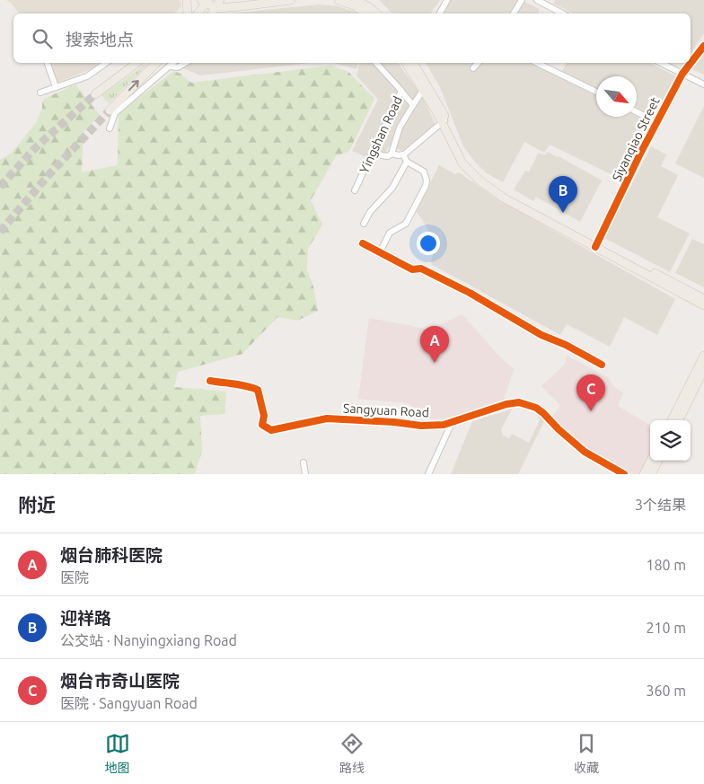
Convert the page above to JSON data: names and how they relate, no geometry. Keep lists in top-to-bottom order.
{
  "streets": {
    "street": ["Yingshan Road", "Siyanqiao Street", "Sangyuan Road"]
  },
  "north": "bottom right",
  "page": {
    "search": "搜索地点",
    "pins": ["B", "A", "C"],
    "heading": ["附近", "3个结果"],
    "list": [
      {
        "mark": "A",
        "name": "烟台肺科医院",
        "note": "医院",
        "value": "180 m"
      },
      {
        "mark": "B",
        "name": "迎祥路",
        "note": "公交站 · Nanyingxiang Road",
        "value": "210 m"
      },
      {
        "mark": "C",
        "name": "烟台市奇山医院",
        "note": "医院 · Sangyuan Road",
        "value": "360 m"
      }
    ],
    "nav": ["地图", "路线", "收藏"]
  }
}
